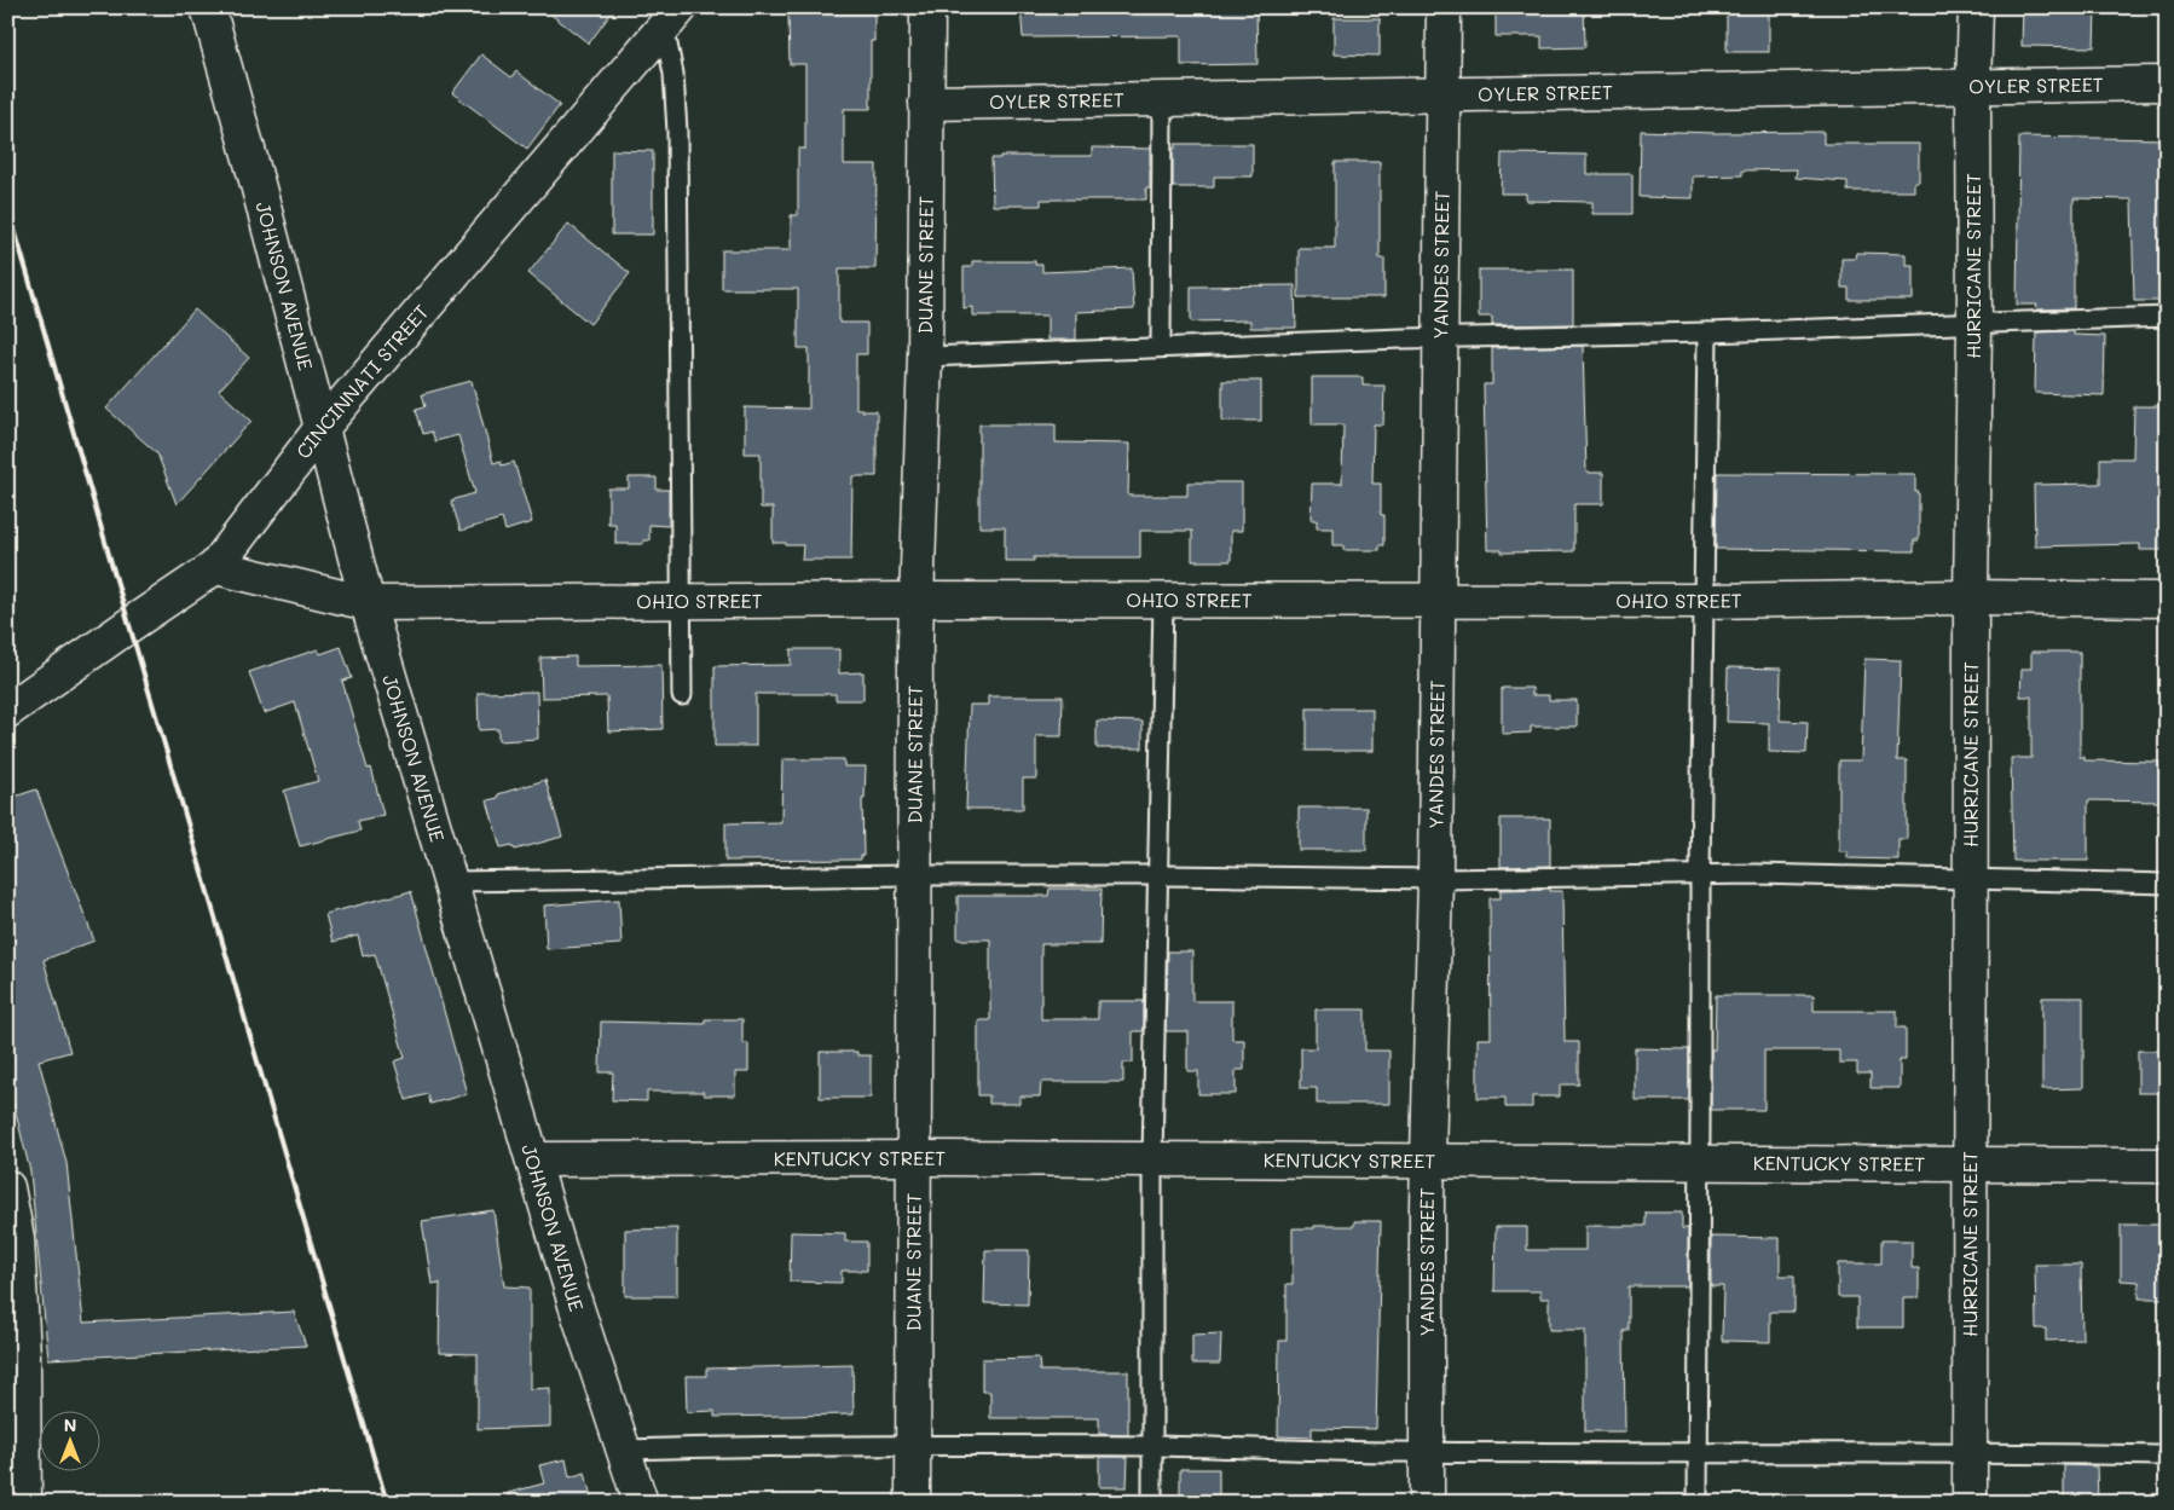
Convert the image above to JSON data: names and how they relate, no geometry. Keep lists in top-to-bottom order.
{
  "streets": {
    "street": [
      "OYLER STREET",
      "DUANE STREET",
      "YANDES STREET",
      "HURRICANE STREET",
      "JOHNSON AVENUE",
      "CINCINNATI STREET",
      "OHIO STREET",
      "KENTUCKY STREET"
    ]
  },
  "crossings": [
    ["OYLER STREET", "DUANE STREET"],
    ["OYLER STREET", "YANDES STREET"],
    ["OYLER STREET", "HURRICANE STREET"],
    ["DUANE STREET", "OHIO STREET"],
    ["DUANE STREET", "KENTUCKY STREET"],
    ["YANDES STREET", "OHIO STREET"],
    ["YANDES STREET", "KENTUCKY STREET"],
    ["HURRICANE STREET", "OHIO STREET"],
    ["HURRICANE STREET", "KENTUCKY STREET"],
    ["JOHNSON AVENUE", "CINCINNATI STREET"],
    ["JOHNSON AVENUE", "OHIO STREET"],
    ["JOHNSON AVENUE", "KENTUCKY STREET"],
    ["CINCINNATI STREET", "OHIO STREET"]
  ],
  "north": "top"
}
